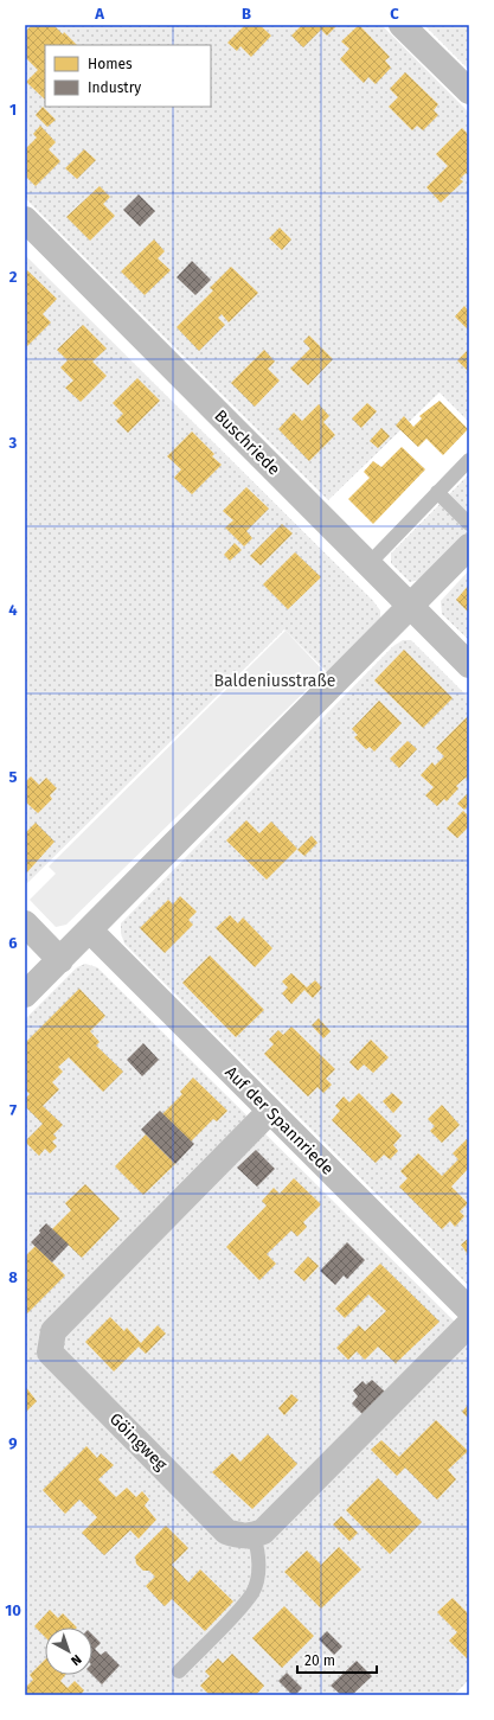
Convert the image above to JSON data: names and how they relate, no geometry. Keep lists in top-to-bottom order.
{
  "streets": {
    "street": ["Buschriede", "Auf der Spannriede", "Göingweg"]
  },
  "crossings": [
    ["Auf der Spannriede", "Göingweg"]
  ],
  "parks": ["Baldeniusstraße"],
  "legend": ["Homes", "Industry"],
  "scale_bar": "20 m",
  "north": "bottom right",
  "grid": {
    "columns": ["A", "B", "C"],
    "rows": [
      "1",
      "2",
      "3",
      "4",
      "5",
      "6",
      "7",
      "8",
      "9",
      "10"
    ]
  }
}
